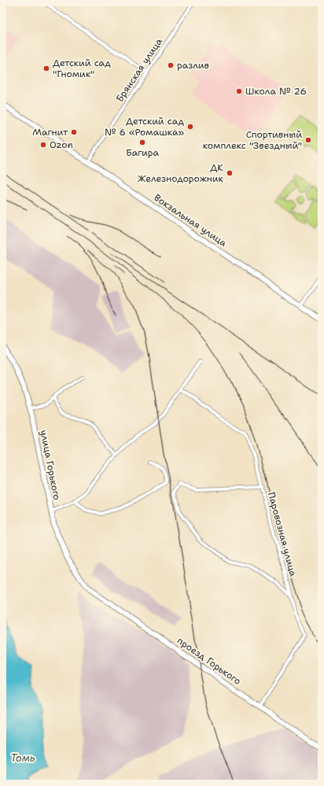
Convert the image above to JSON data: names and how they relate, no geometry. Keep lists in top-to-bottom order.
{
  "streets": {
    "main road": ["Вокзальная улица", "улица Горького", "проезд Горького"],
    "street": ["Брянская улица", "Паровозная улица"]
  },
  "crossings": [
    ["Брянская улица", "Вокзальная улица"],
    ["улица Горького", "проезд Горького"],
    ["Паровозная улица", "проезд Горького"]
  ],
  "water": ["Томь"],
  "places": [
    "разлив",
    "Детский сад \"Гномик\"",
    "Школа № 26",
    "Детский сад № 6 «Ромашка»",
    "Магнит",
    "Спортивный комплекс \"Звездный\"",
    "Багира",
    "Ozon",
    "ДК Железнодорожник"
  ]
}
